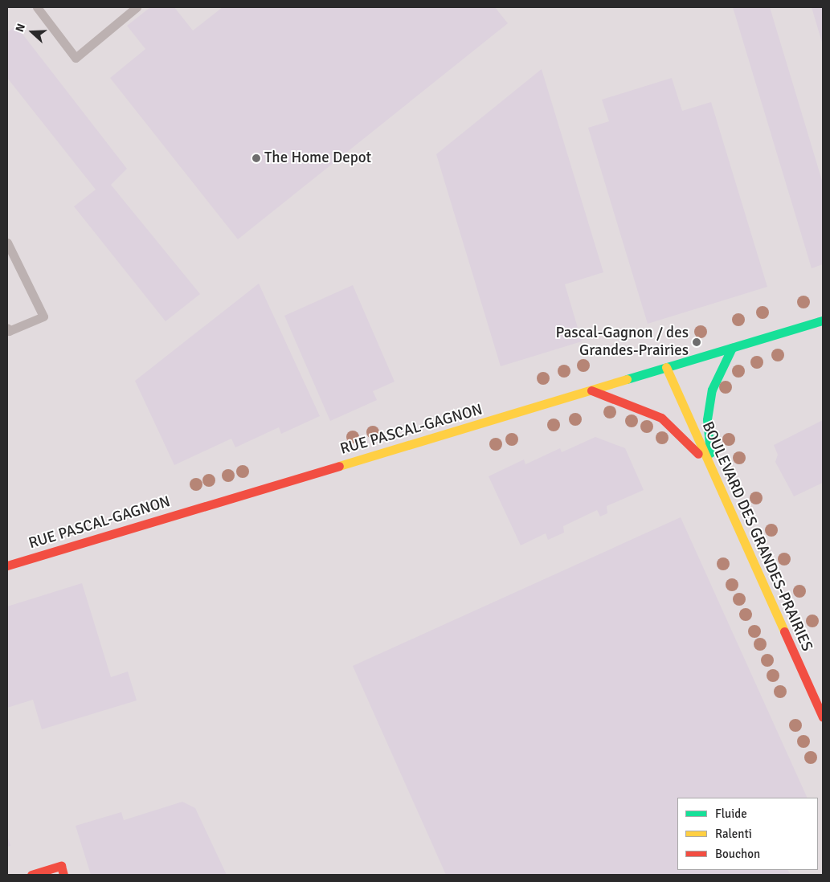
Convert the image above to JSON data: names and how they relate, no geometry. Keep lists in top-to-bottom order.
{
  "streets": {
    "street": ["RUE PASCAL-GAGNON", "BOULEVARD DES GRANDES-PRAIRIES"]
  },
  "crossings": [
    ["RUE PASCAL-GAGNON", "BOULEVARD DES GRANDES-PRAIRIES"]
  ],
  "places": ["The Home Depot", "Pascal-Gagnon / des Grandes-Prairies"],
  "legend": ["Fluide", "Ralenti", "Bouchon"],
  "north": "left"
}
